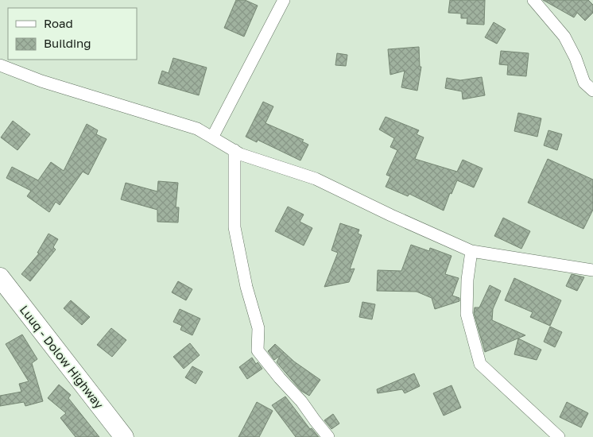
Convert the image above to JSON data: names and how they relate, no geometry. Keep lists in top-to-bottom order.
{
  "streets": {
    "main road": ["Luuq - Dolow Highway"]
  },
  "legend": ["Road", "Building"]
}
